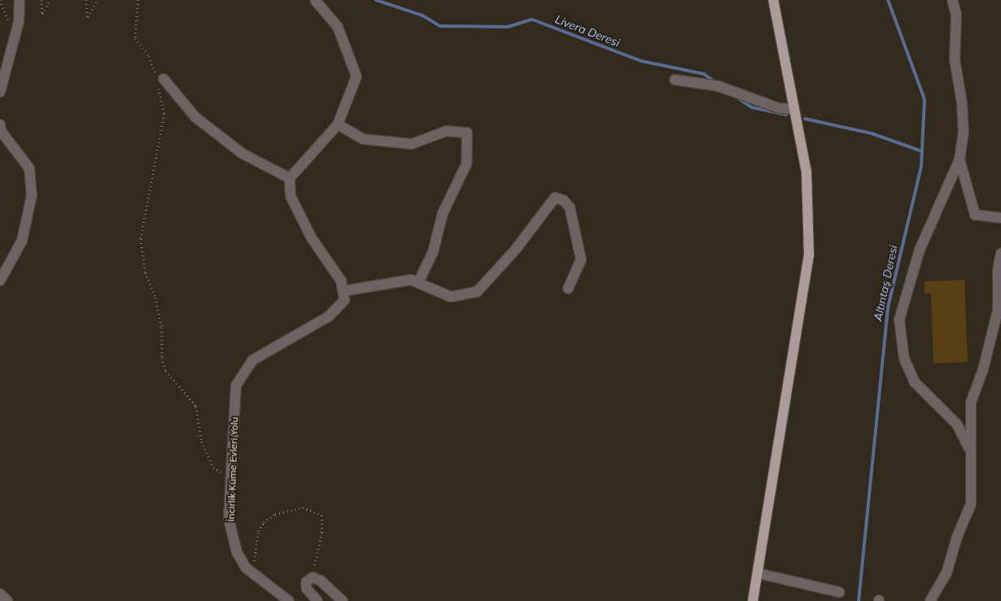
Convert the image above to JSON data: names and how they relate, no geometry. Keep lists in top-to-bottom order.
{
  "streets": {
    "street": ["İncirlik Küme Evleri Yolu"]
  },
  "water": ["Livera Deresi", "Altıntaş Deresi"]
}
